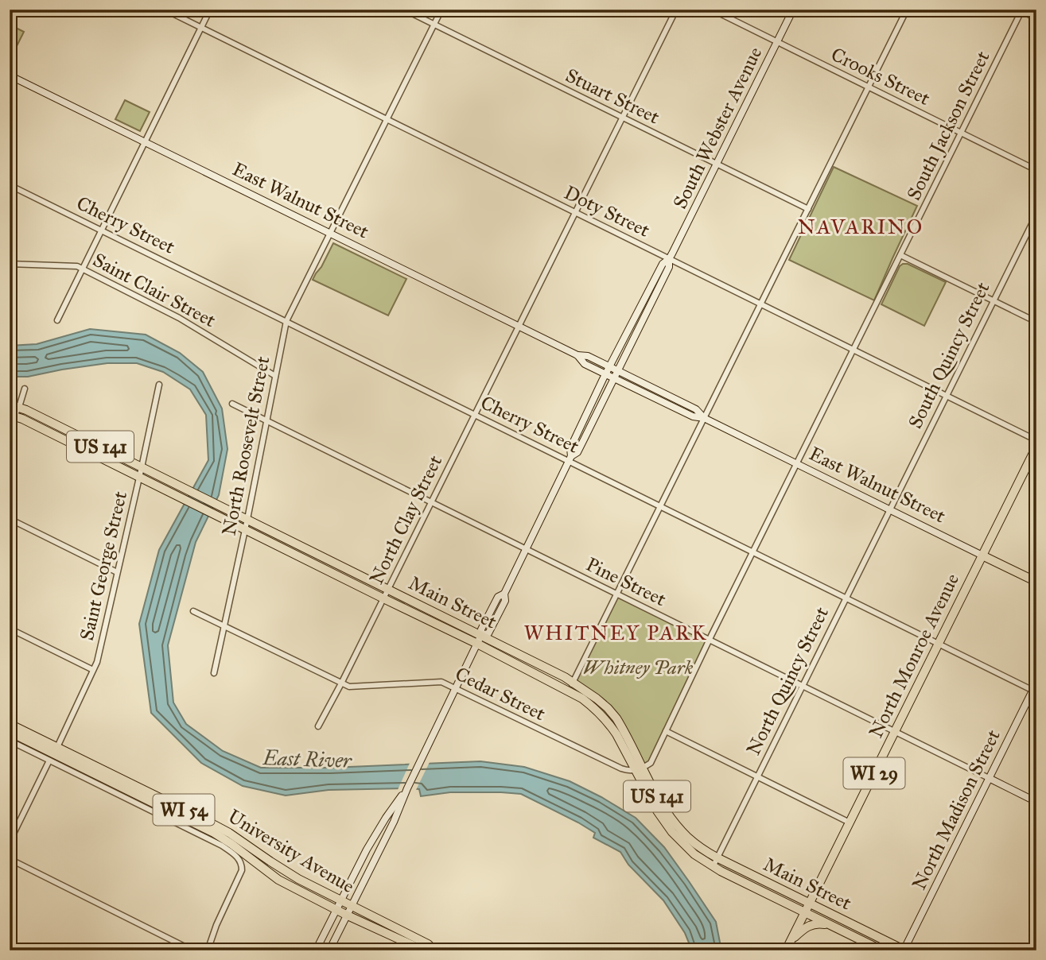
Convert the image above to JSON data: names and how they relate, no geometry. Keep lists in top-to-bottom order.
{
  "streets": {
    "main road": [
      "South Webster Avenue",
      "East Walnut Street",
      "US 141",
      "Pine Street",
      "Main Street",
      "North Monroe Avenue",
      "WI 29",
      "WI 54",
      "North Madison Street",
      "University Avenue"
    ],
    "street": [
      "Crooks Street",
      "Stuart Street",
      "South Jackson Street",
      "Doty Street",
      "Cherry Street",
      "Saint Clair Street",
      "South Quincy Street",
      "North Roosevelt Street",
      "North Clay Street",
      "Saint George Street",
      "North Quincy Street",
      "Cedar Street"
    ]
  },
  "crossings": [
    ["Crooks Street", "South Jackson Street"],
    ["Crooks Street", "South Webster Avenue"],
    ["Stuart Street", "South Webster Avenue"],
    ["Stuart Street", "North Roosevelt Street"],
    ["Stuart Street", "North Clay Street"],
    ["South Jackson Street", "East Walnut Street"],
    ["South Jackson Street", "Doty Street"],
    ["South Jackson Street", "Cherry Street"],
    ["South Jackson Street", "Pine Street"],
    ["South Jackson Street", "Main Street"],
    ["South Jackson Street", "Cedar Street"],
    ["South Webster Avenue", "East Walnut Street"],
    ["South Webster Avenue", "Doty Street"],
    ["South Webster Avenue", "Cherry Street"],
    ["East Walnut Street", "South Quincy Street"],
    ["East Walnut Street", "North Roosevelt Street"],
    ["East Walnut Street", "North Clay Street"],
    ["East Walnut Street", "North Monroe Avenue"],
    ["East Walnut Street", "North Quincy Street"],
    ["Doty Street", "South Quincy Street"],
    ["Doty Street", "North Roosevelt Street"],
    ["Doty Street", "North Clay Street"],
    ["Cherry Street", "North Roosevelt Street"],
    ["Cherry Street", "North Clay Street"],
    ["Cherry Street", "North Monroe Avenue"],
    ["Cherry Street", "North Quincy Street"],
    ["Cherry Street", "North Madison Street"],
    ["Saint Clair Street", "North Roosevelt Street"],
    ["South Quincy Street", "North Quincy Street"],
    ["North Roosevelt Street", "Pine Street"],
    ["North Roosevelt Street", "Main Street"],
    ["North Roosevelt Street", "Cedar Street"],
    ["North Clay Street", "Pine Street"],
    ["North Clay Street", "Main Street"],
    ["North Clay Street", "Cedar Street"],
    ["Saint George Street", "Main Street"],
    ["Saint George Street", "University Avenue"],
    ["Pine Street", "North Monroe Avenue"],
    ["Pine Street", "North Quincy Street"],
    ["Pine Street", "North Madison Street"],
    ["Main Street", "North Monroe Avenue"],
    ["Main Street", "North Quincy Street"],
    ["Main Street", "Cedar Street"],
    ["Main Street", "North Madison Street"]
  ],
  "districts": ["NAVARINO", "WHITNEY PARK"],
  "water": ["East River"],
  "parks": ["Whitney Park"]
}
